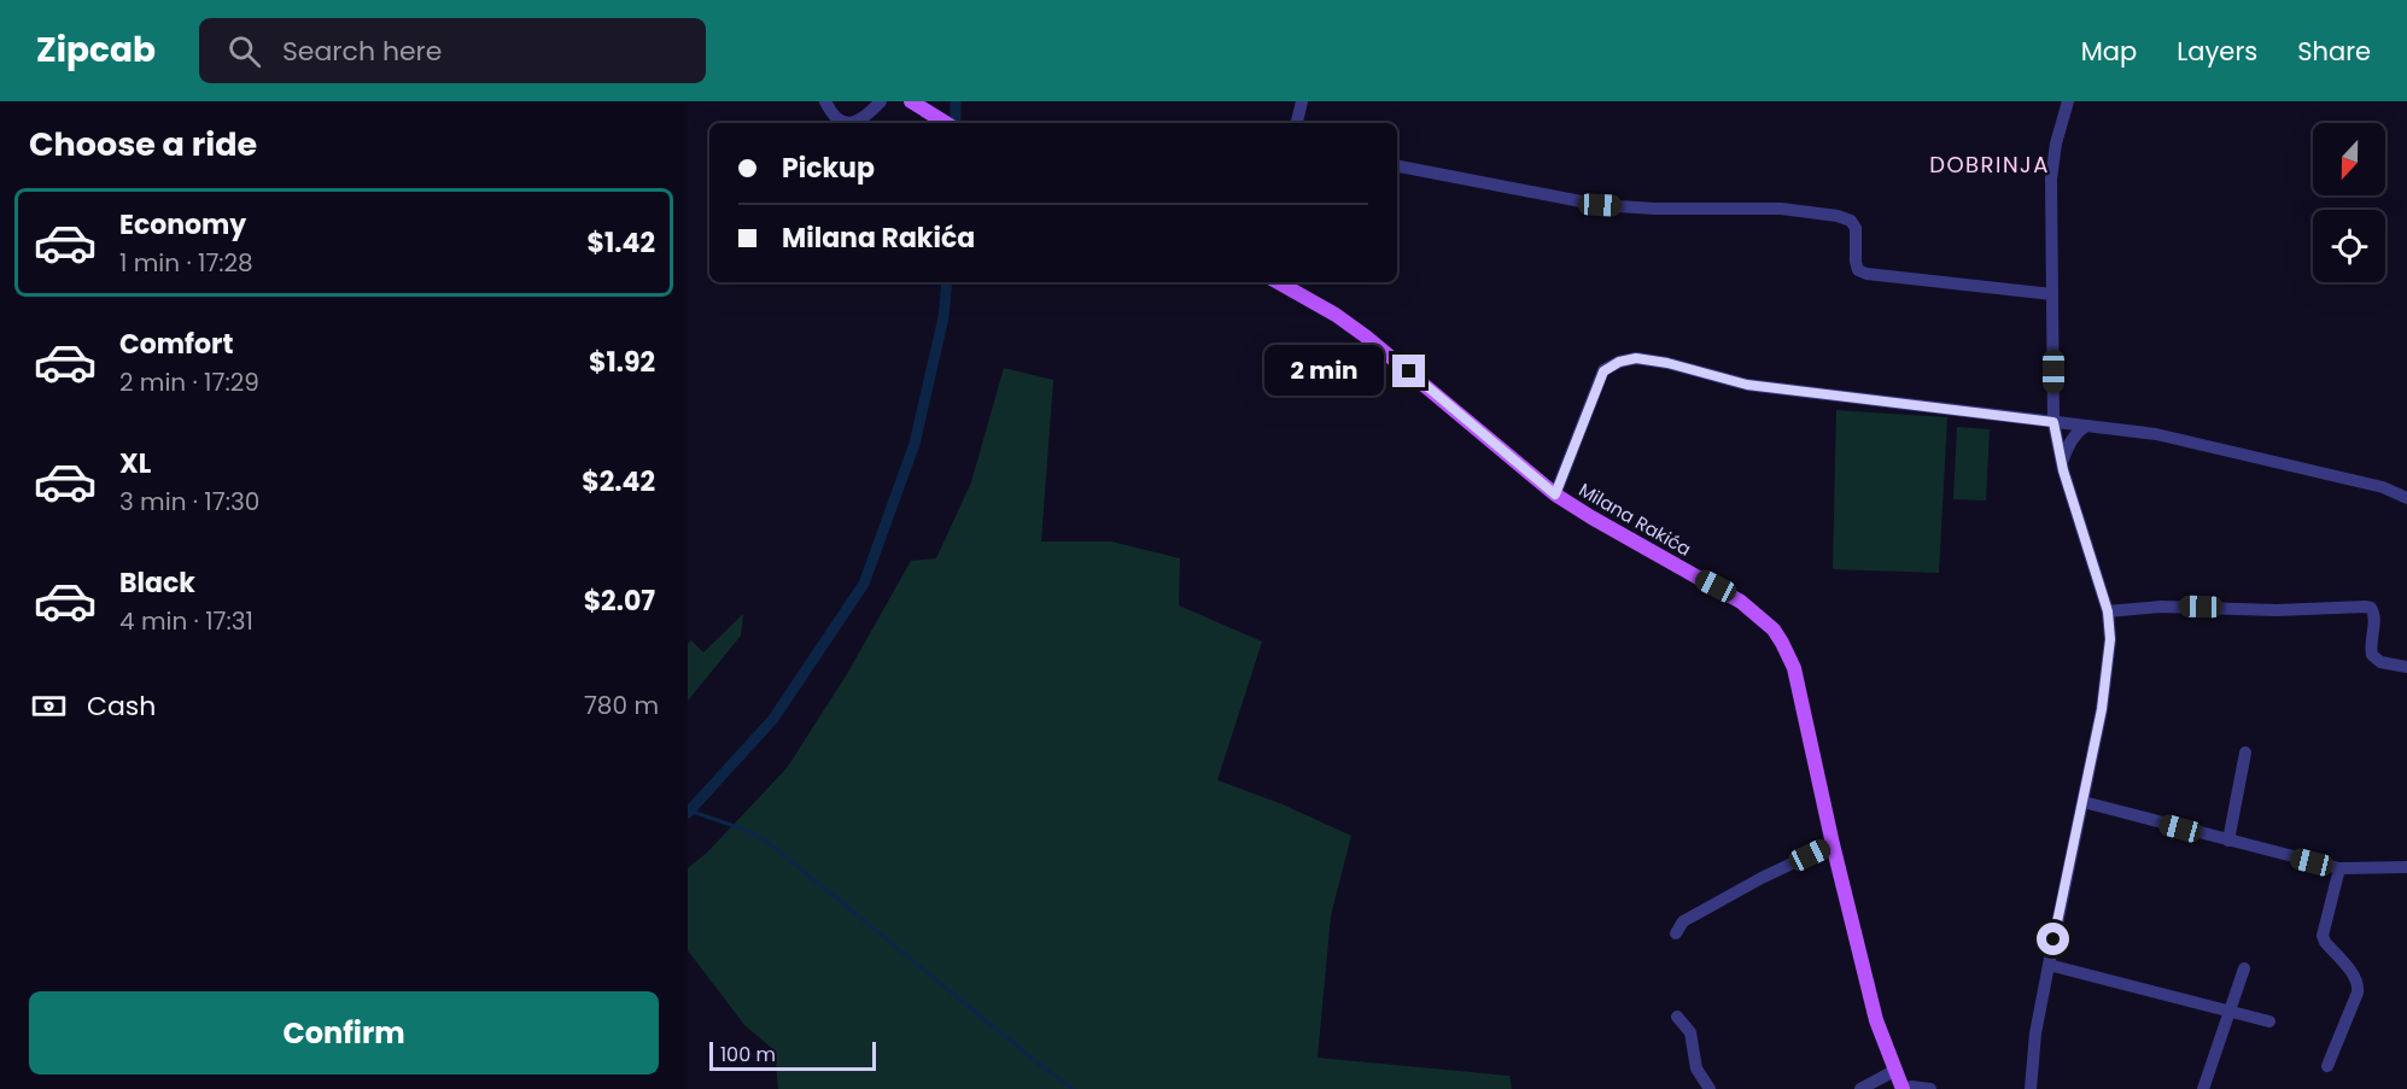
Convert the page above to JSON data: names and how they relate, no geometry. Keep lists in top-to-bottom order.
{
  "streets": {
    "main road": ["Milana Rakića"]
  },
  "districts": ["DOBRINJA"],
  "scale_bar": "100 m",
  "north": "bottom",
  "page": {
    "header": "Zipcab",
    "search": "Search here",
    "nav": ["Map", "Layers", "Share"],
    "heading": "Choose a ride",
    "banner": ["Pickup", "Milana Rakića"],
    "list": [
      {
        "name": "Economy",
        "note": "1 min · 17:28",
        "value": "$1.42"
      },
      {
        "name": "Comfort",
        "note": "2 min · 17:29",
        "value": "$1.92"
      },
      {
        "name": "XL",
        "note": "3 min · 17:30",
        "value": "$2.42"
      },
      {
        "name": "Black",
        "note": "4 min · 17:31",
        "value": "$2.07"
      }
    ],
    "bubble": "2 min",
    "pay": ["Cash", "780 m"],
    "buttons": "Confirm",
    "scale": "100 m"
  }
}
